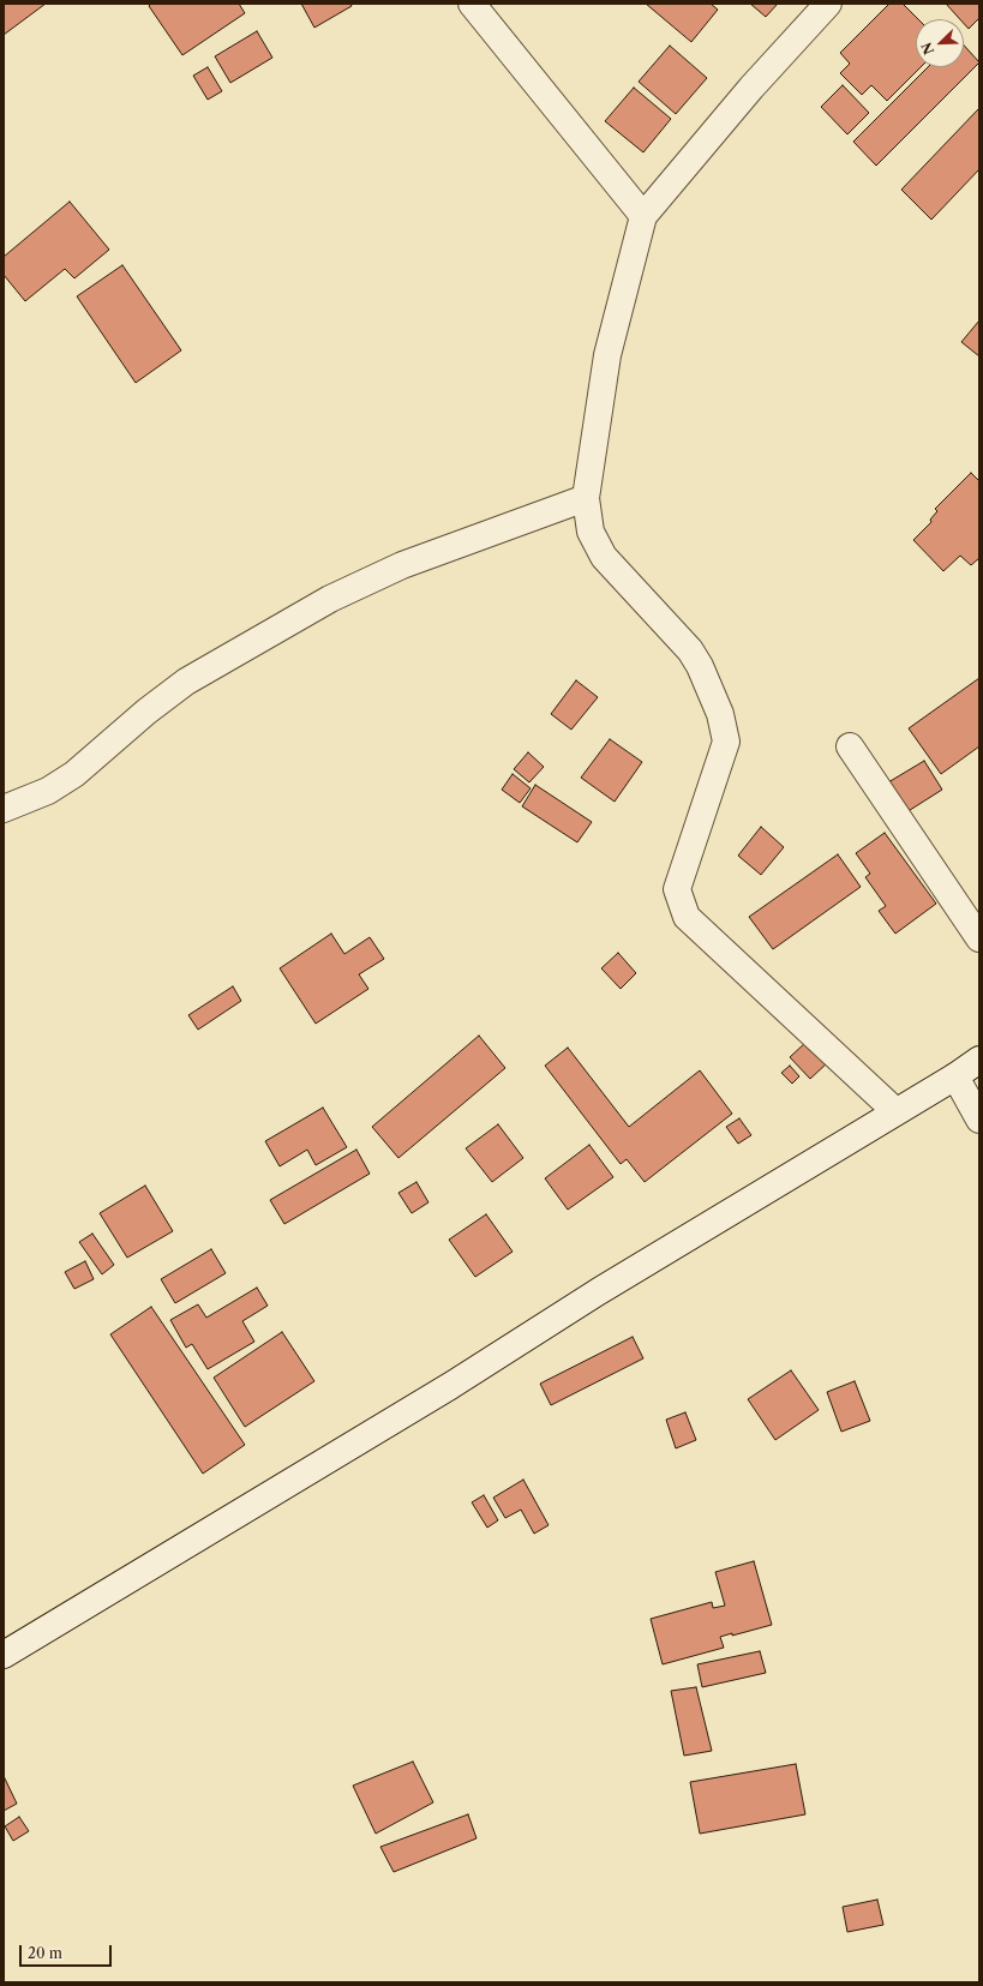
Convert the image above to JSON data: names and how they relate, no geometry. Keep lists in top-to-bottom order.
{
  "scale_bar": "20 m",
  "north": "bottom left"
}
